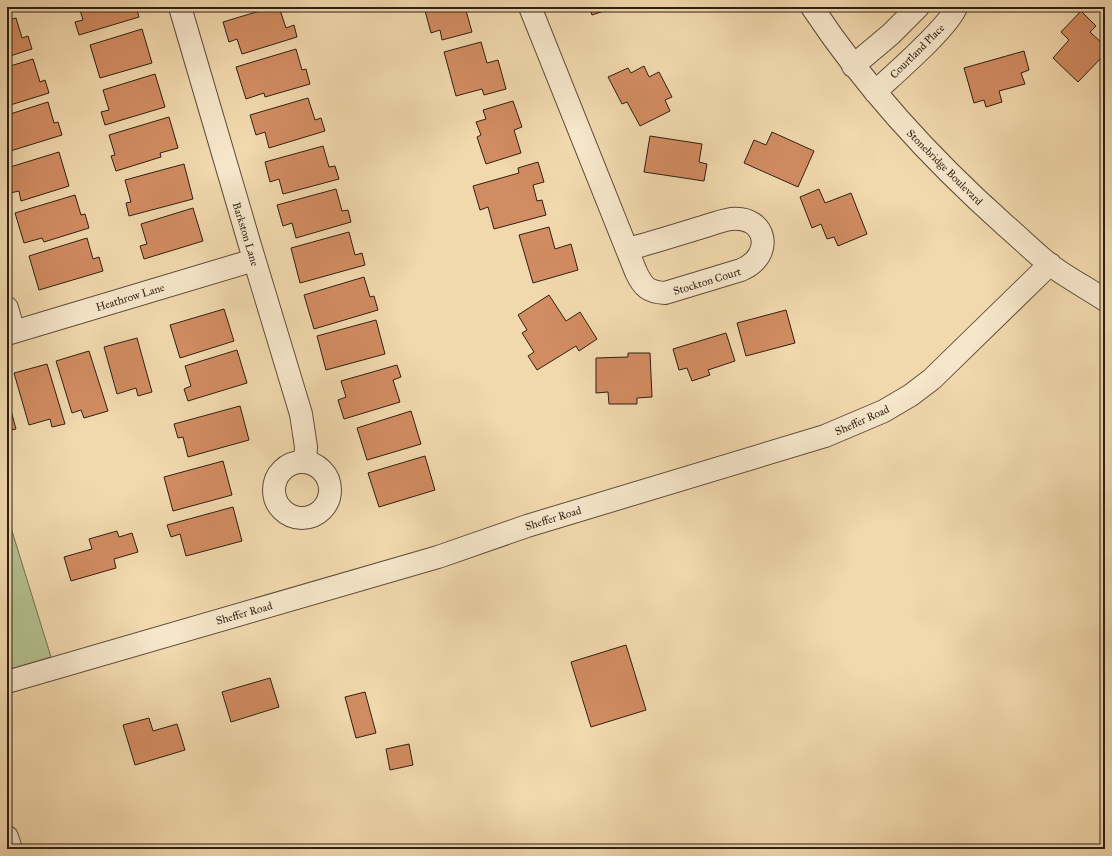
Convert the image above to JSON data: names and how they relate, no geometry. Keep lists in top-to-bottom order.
{
  "streets": {
    "street": [
      "Courtland Place",
      "Stonebridge Boulevard",
      "Barkston Lane",
      "Stockton Court",
      "Heathrow Lane",
      "Sheffer Road"
    ]
  },
  "crossings": [
    ["Courtland Place", "Stonebridge Boulevard"],
    ["Stonebridge Boulevard", "Sheffer Road"],
    ["Barkston Lane", "Heathrow Lane"]
  ]
}
